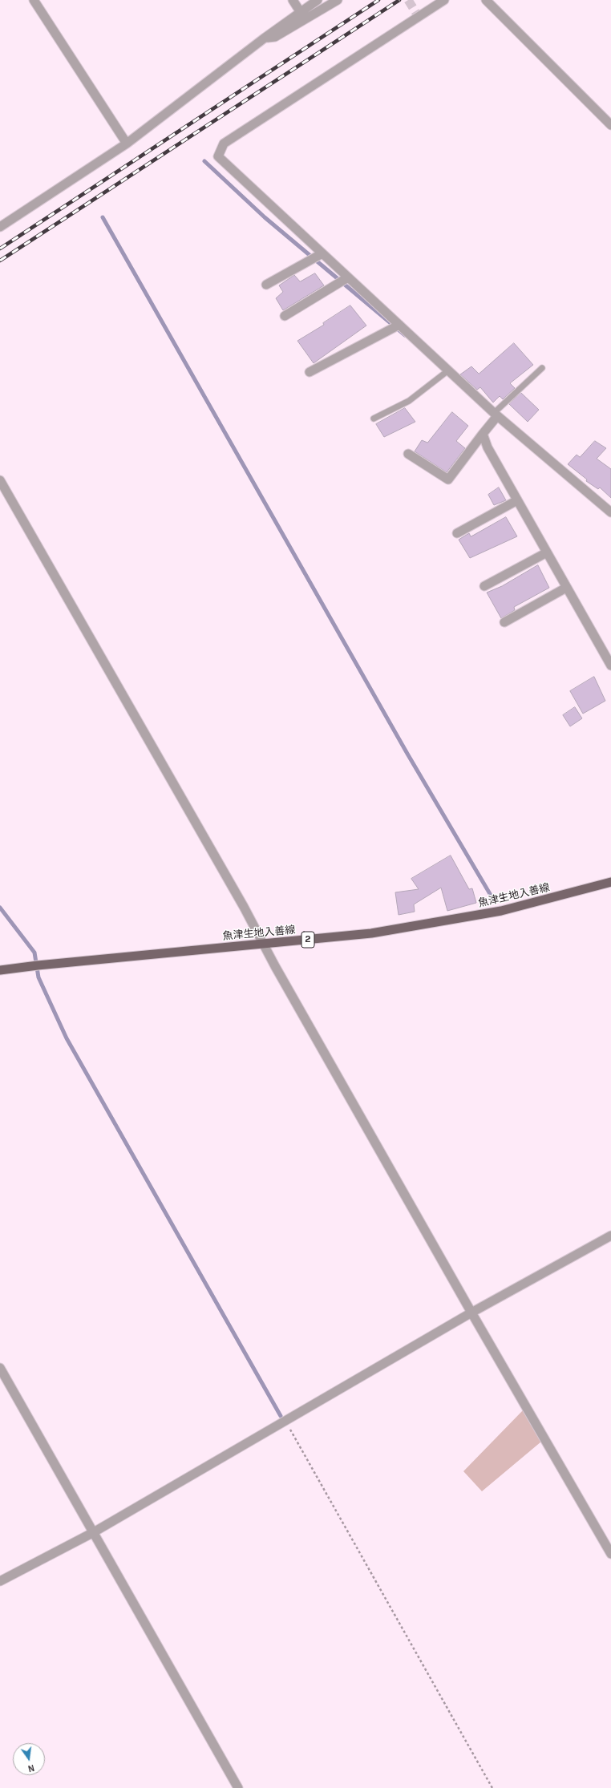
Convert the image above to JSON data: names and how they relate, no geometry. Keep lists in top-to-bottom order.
{
  "streets": {
    "main road": ["魚津生地入善線", "2"]
  },
  "north": "bottom"
}
